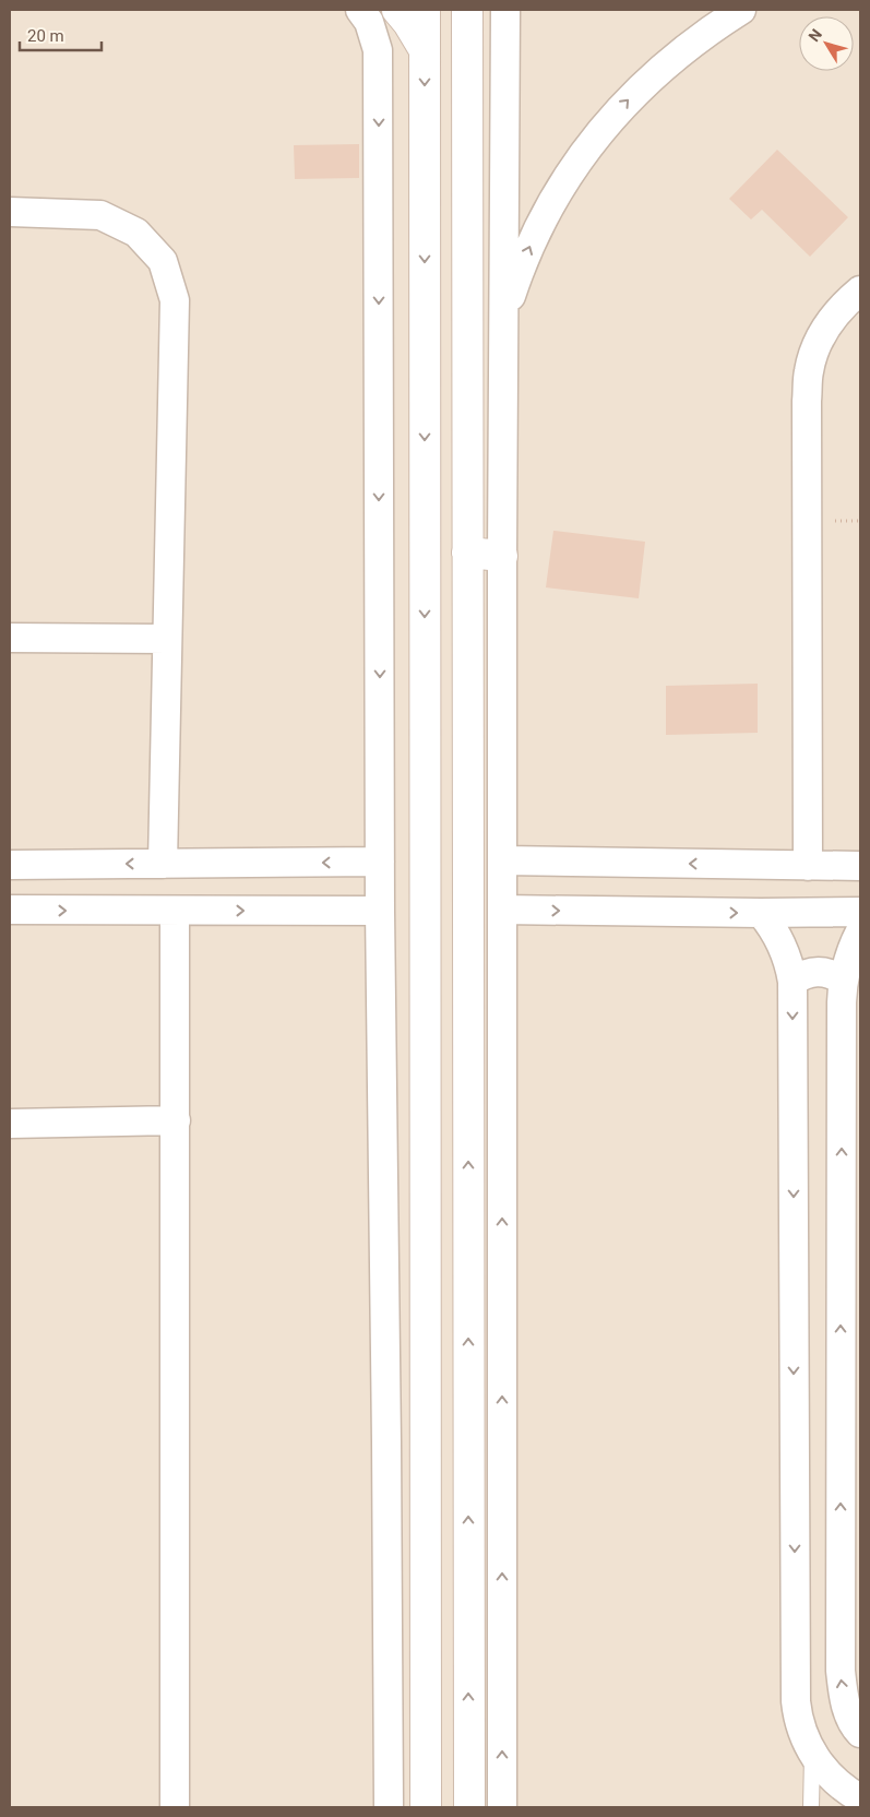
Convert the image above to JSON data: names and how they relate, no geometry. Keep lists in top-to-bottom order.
{
  "scale_bar": "20 m",
  "north": "top left"
}
